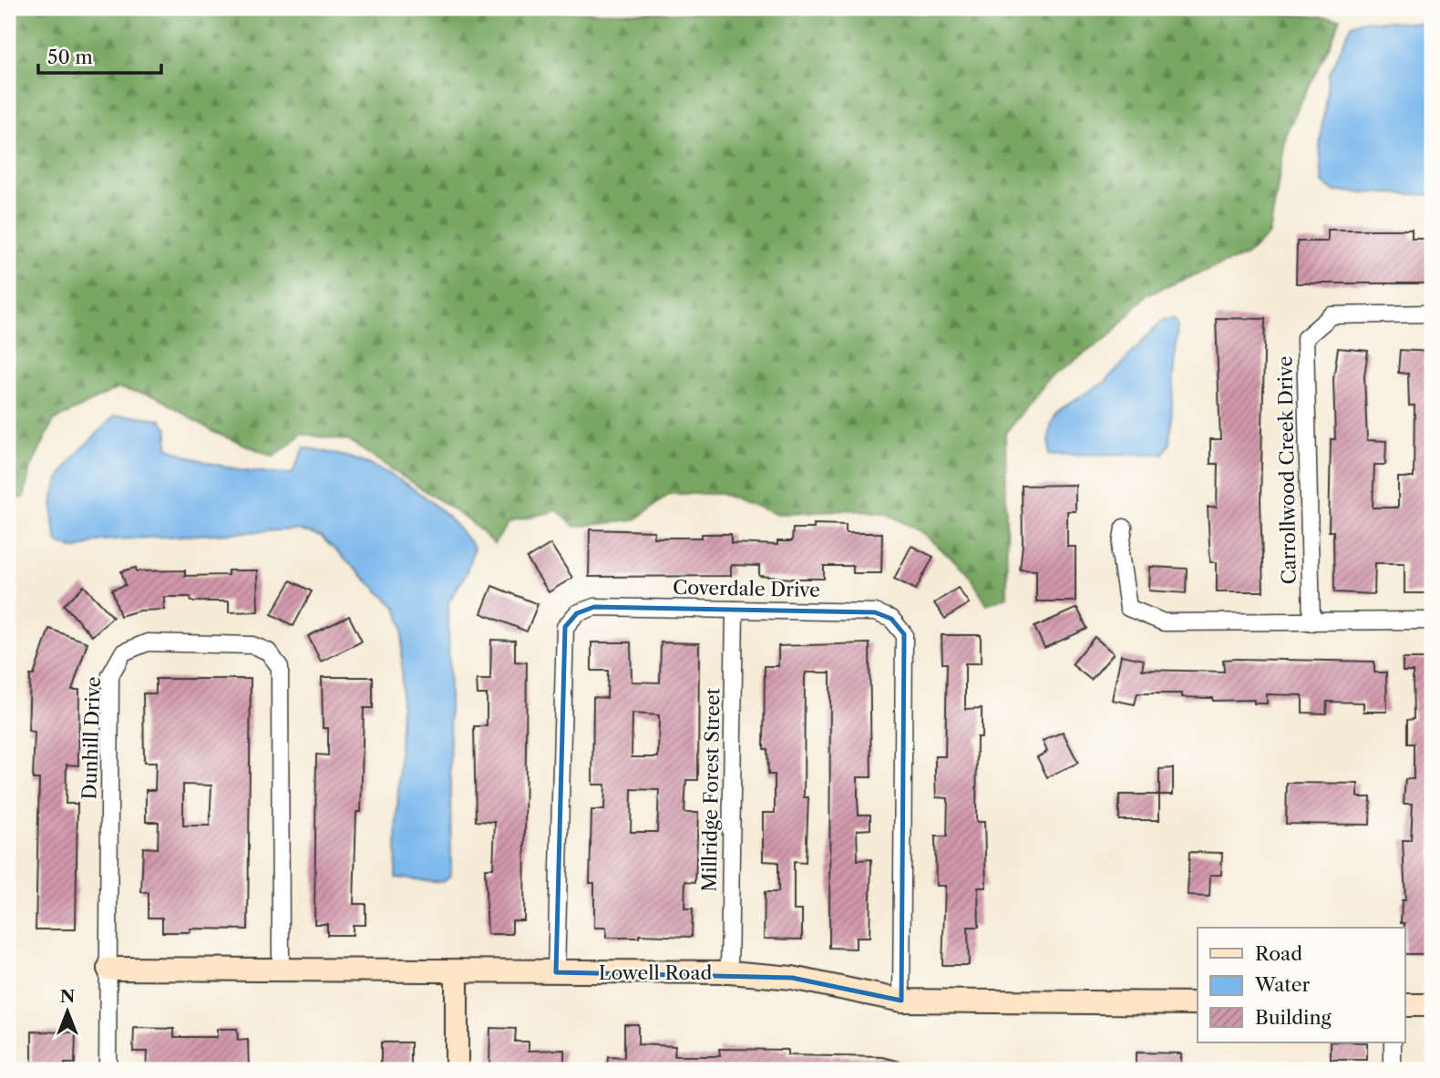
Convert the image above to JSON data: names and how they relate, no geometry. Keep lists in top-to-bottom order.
{
  "streets": {
    "street": [
      "Carrollwood Creek Drive",
      "Coverdale Drive",
      "Dunhill Drive",
      "Millridge Forest Street",
      "Lowell Road"
    ]
  },
  "crossings": [
    ["Coverdale Drive", "Millridge Forest Street"],
    ["Coverdale Drive", "Lowell Road"],
    ["Dunhill Drive", "Lowell Road"],
    ["Millridge Forest Street", "Lowell Road"]
  ],
  "legend": ["Road", "Water", "Building"],
  "scale_bar": "50 m",
  "north": "top"
}
